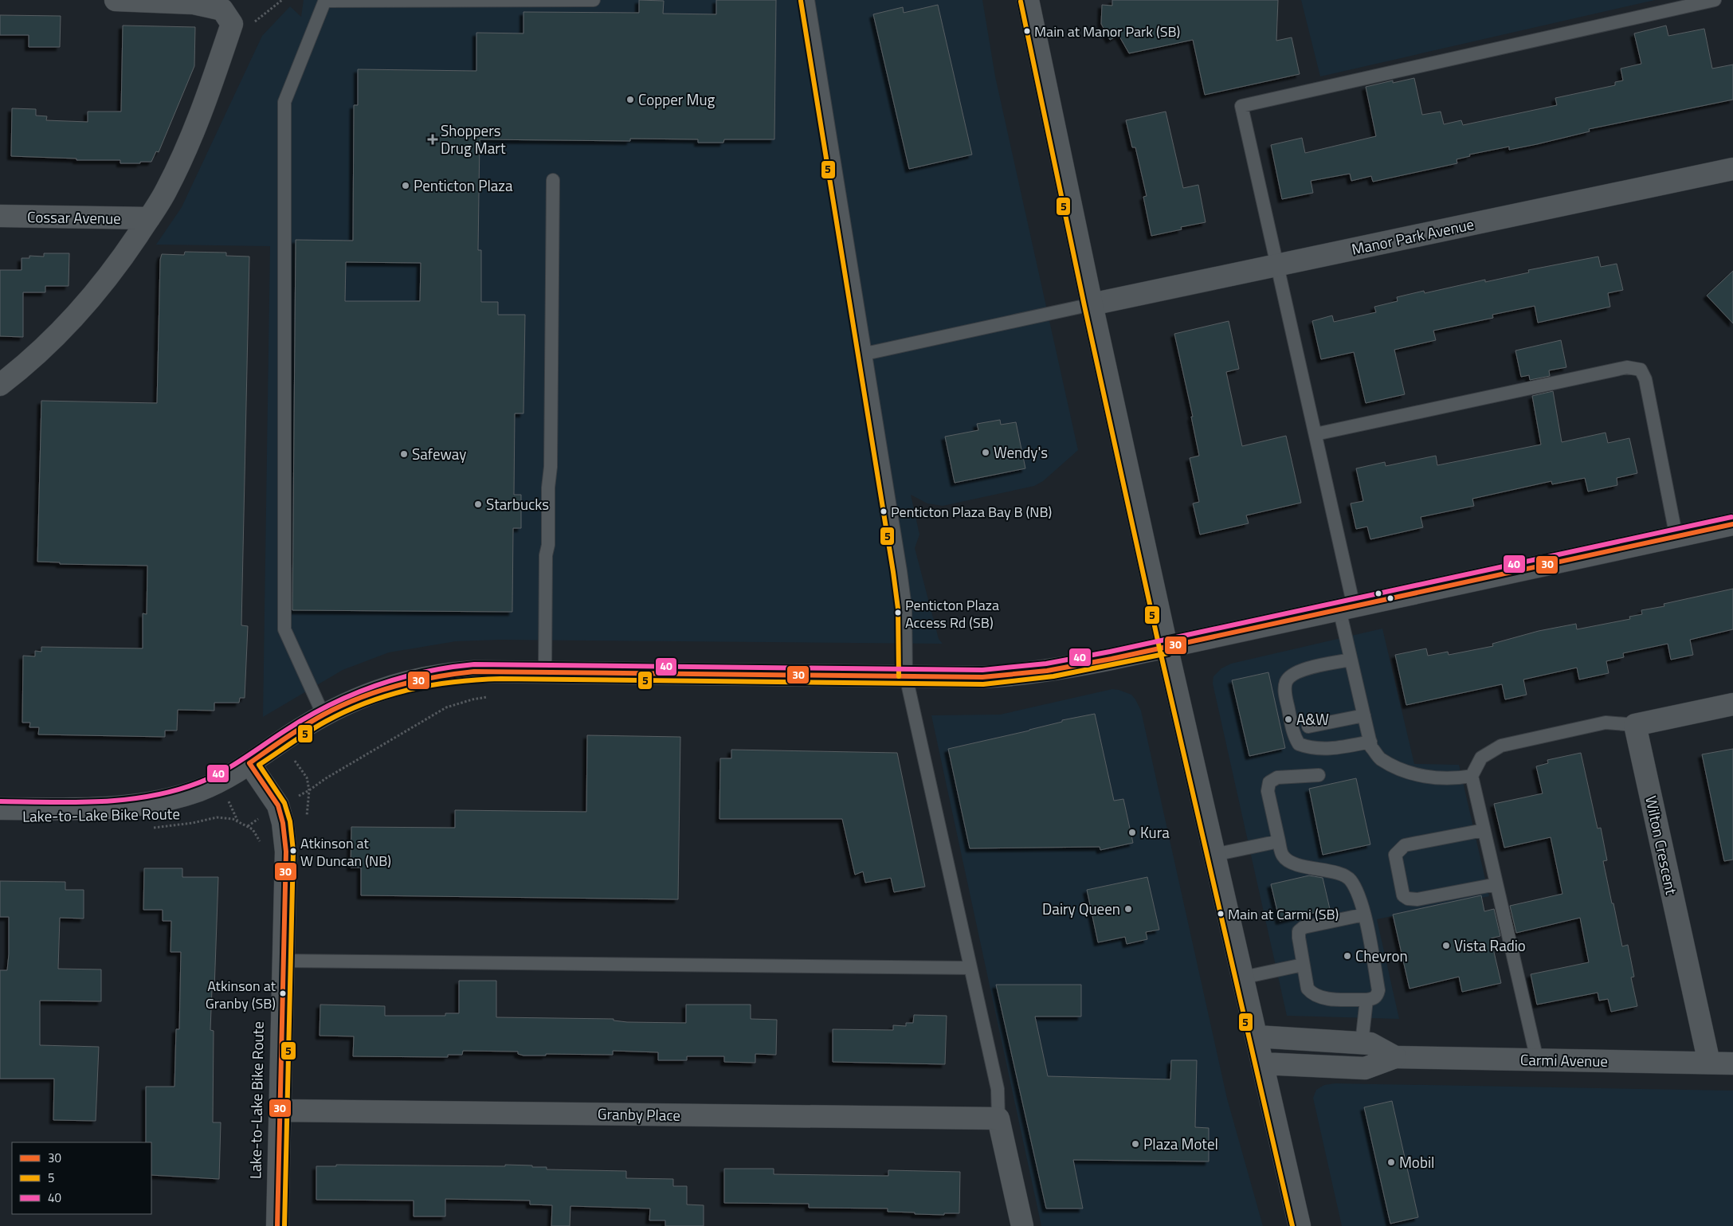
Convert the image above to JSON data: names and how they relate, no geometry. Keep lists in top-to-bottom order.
{
  "streets": {
    "street": [
      "Cossar Avenue",
      "Manor Park Avenue",
      "Wilton Crescent",
      "Carmi Avenue",
      "Granby Place"
    ],
    "path": ["Lake-to-Lake Bike Route"]
  },
  "crossings": [
    ["Wilton Crescent", "Carmi Avenue"]
  ],
  "places": {
    "other": [
      "Main at Manor Park (SB)",
      "Copper Mug",
      "Penticton Plaza",
      "Wendy's",
      "Safeway",
      "Starbucks",
      "Penticton Plaza Bay B (NB)",
      "Penticton Plaza Access Rd (SB)",
      "A&W",
      "Kura",
      "Atkinson at W Duncan (NB)",
      "Dairy Queen",
      "Main at Carmi (SB)",
      "Vista Radio",
      "Chevron",
      "Atkinson at Granby (SB)",
      "Plaza Motel",
      "Mobil"
    ],
    "health": ["Shoppers Drug Mart"]
  },
  "lines": ["transit line 5", "transit line 40", "transit line 30"],
  "legend": ["30", "5", "40"]
}
